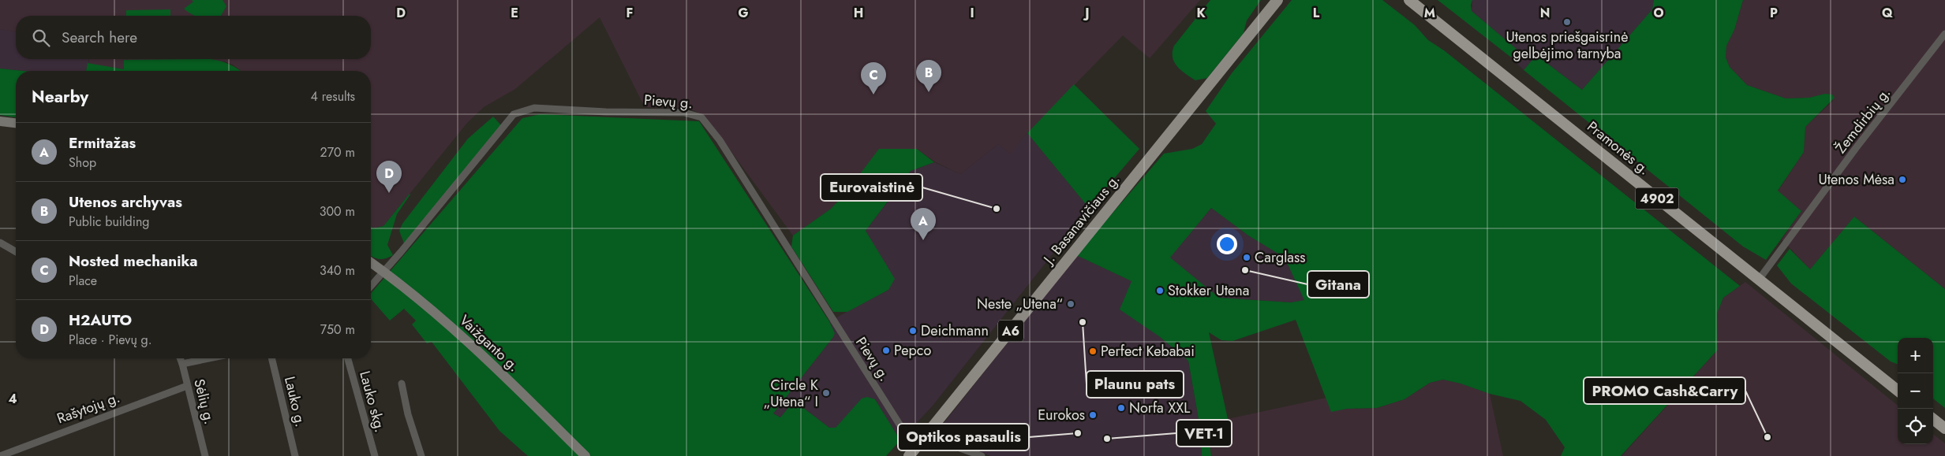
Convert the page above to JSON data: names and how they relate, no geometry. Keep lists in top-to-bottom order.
{
  "streets": {
    "highway": ["Pramonės g.", "4902"],
    "main road": ["J. Basanavičiaus g.", "A6", "Vaižganto g."],
    "street": [
      "Pievų g.",
      "Žemdirbių g.",
      "Sėlių g.",
      "Lauko g.",
      "Lauko skg.",
      "Rašytojų g."
    ]
  },
  "crossings": [
    ["Pievų g.", "J. Basanavičiaus g."],
    ["Pievų g.", "Vaižganto g."],
    ["Žemdirbių g.", "Pramonės g."],
    ["Sėlių g.", "Rašytojų g."]
  ],
  "places": [
    "Utenos priešgaisrinė gelbėjimo tarnyba",
    "Utenos Mėsa",
    "Eurovaistinė",
    "Carglass",
    "Gitana",
    "Stokker Utena",
    "Neste „Utena“",
    "Plaunu pats",
    "Deichmann",
    "Pepco",
    "Perfect Kebabai",
    "Circle K „Utena“ I",
    "Norfa XXL",
    "Eurokos",
    "Optikos pasaulis",
    "PROMO Cash&Carry",
    "VET-1"
  ],
  "page": {
    "search": "Search here",
    "pins": [
      "B",
      "C",
      "D",
      "A"
    ],
    "heading": ["Nearby", "4 results"],
    "list": [
      {
        "mark": "A",
        "name": "Ermitažas",
        "note": "Shop",
        "value": "270 m"
      },
      {
        "mark": "B",
        "name": "Utenos archyvas",
        "note": "Public building",
        "value": "300 m"
      },
      {
        "mark": "C",
        "name": "Nosted mechanika",
        "note": "Place",
        "value": "340 m"
      },
      {
        "mark": "D",
        "name": "H2AUTO",
        "note": "Place · Pievų g.",
        "value": "750 m"
      }
    ],
    "map_buttons": ["+", "−"]
  },
  "grid": {
    "columns": [
      "D",
      "E",
      "F",
      "G",
      "H",
      "I",
      "J",
      "K",
      "L",
      "M",
      "N",
      "O",
      "P",
      "Q"
    ],
    "rows": ["4"]
  }
}
